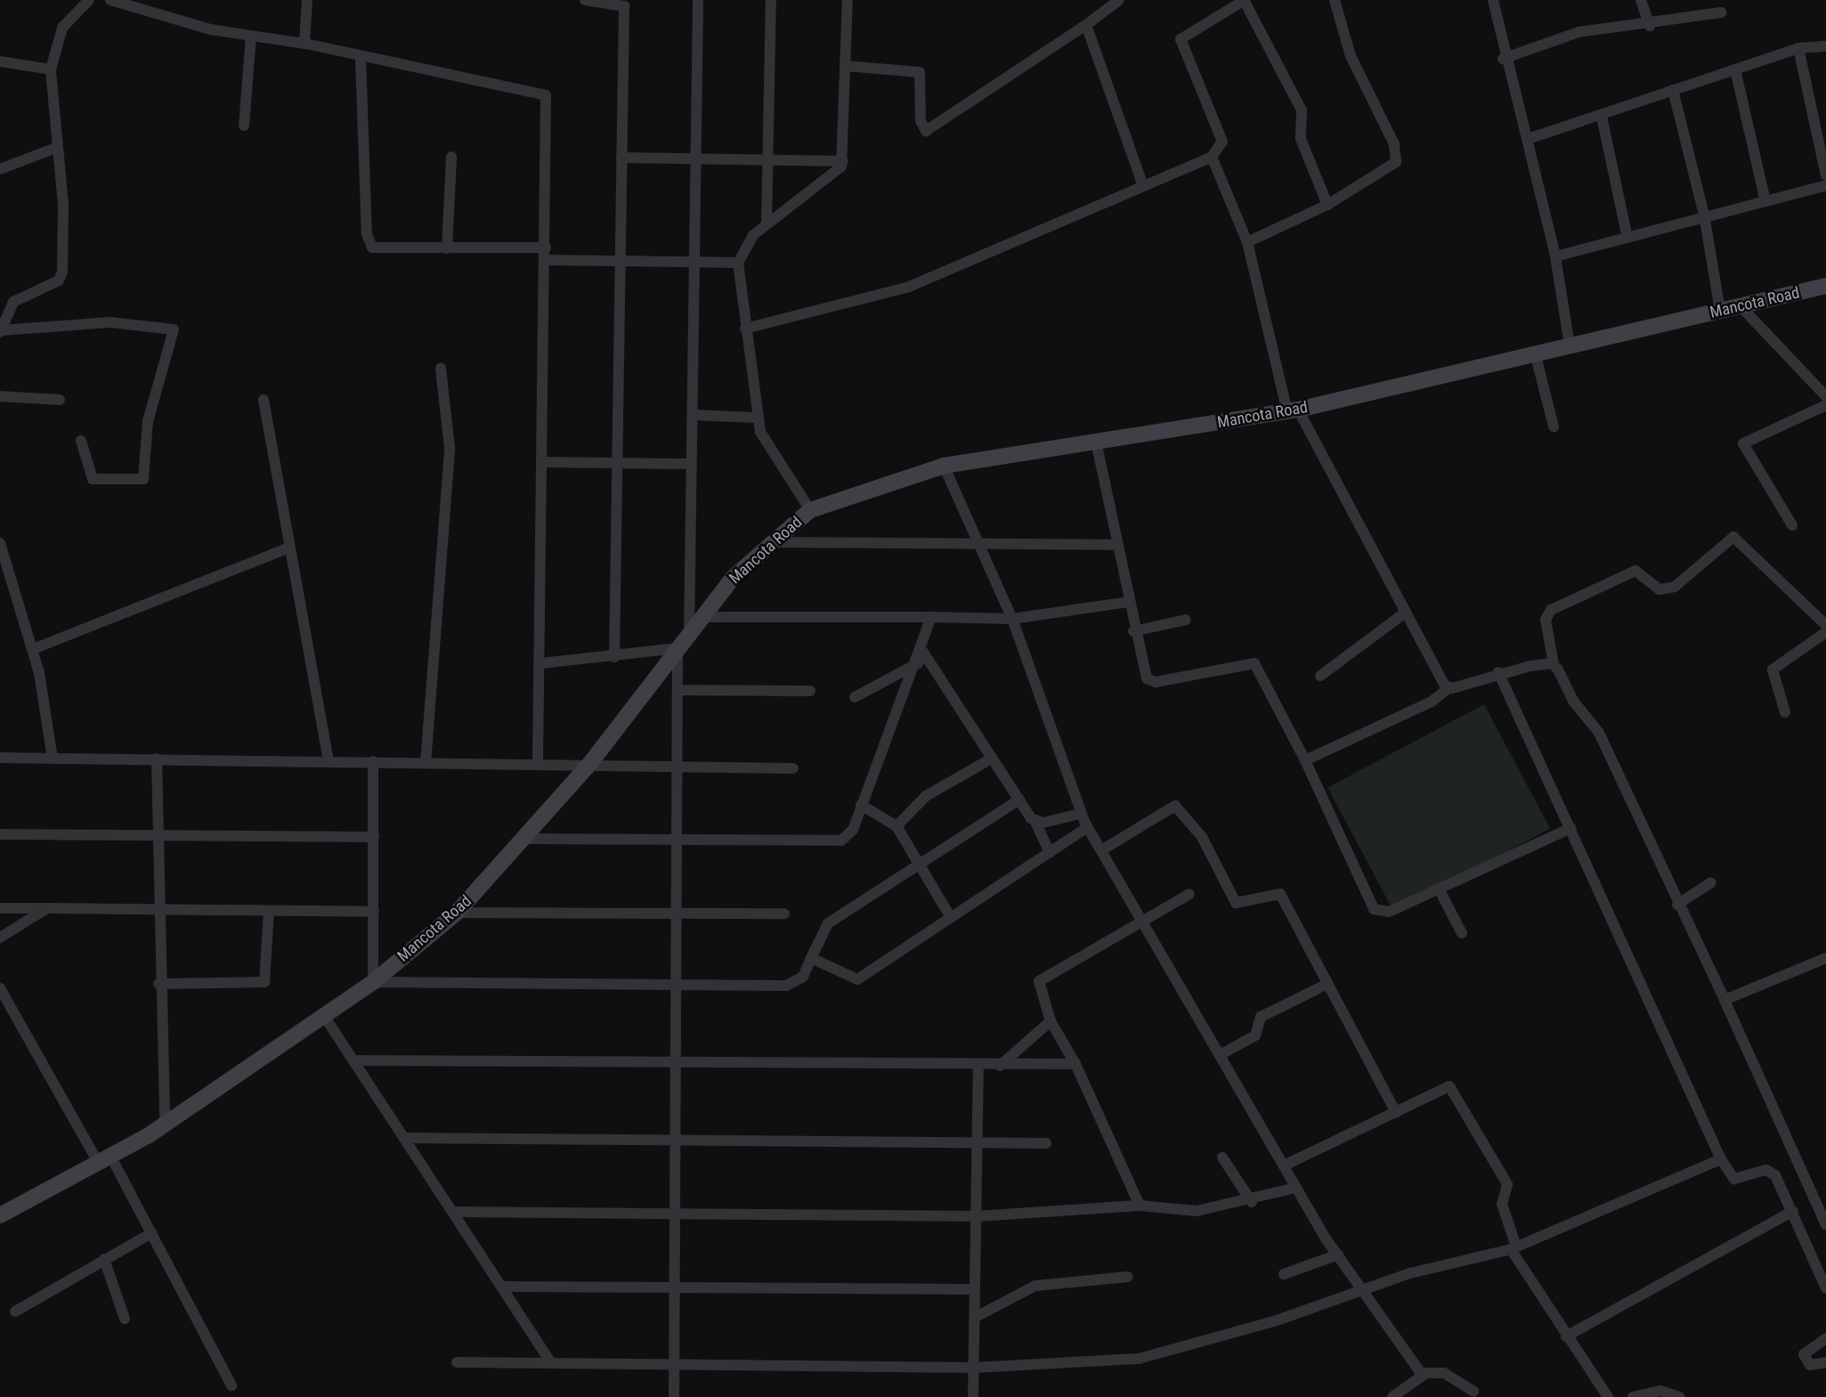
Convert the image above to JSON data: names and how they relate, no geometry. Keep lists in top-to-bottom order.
{
  "streets": {
    "main road": ["Mancota Road"]
  }
}
